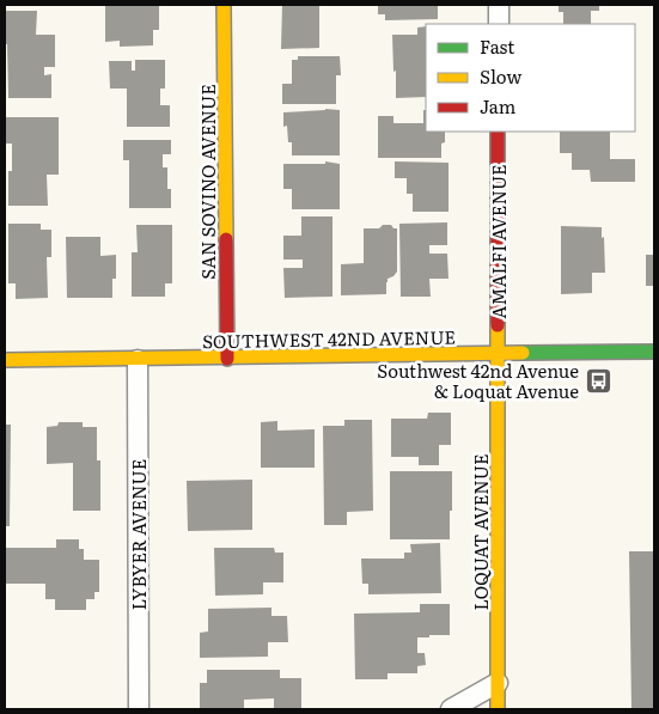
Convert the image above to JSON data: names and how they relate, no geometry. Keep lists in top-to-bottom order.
{
  "streets": {
    "street": [
      "SAN SOVINO AVENUE",
      "AMALFI AVENUE",
      "SOUTHWEST 42ND AVENUE",
      "LOQUAT AVENUE",
      "LYBYER AVENUE"
    ]
  },
  "crossings": [
    ["SAN SOVINO AVENUE", "SOUTHWEST 42ND AVENUE"],
    ["AMALFI AVENUE", "SOUTHWEST 42ND AVENUE"],
    ["AMALFI AVENUE", "LOQUAT AVENUE"],
    ["SOUTHWEST 42ND AVENUE", "LOQUAT AVENUE"],
    ["SOUTHWEST 42ND AVENUE", "LYBYER AVENUE"]
  ],
  "places": {
    "bus stop": ["Southwest 42nd Avenue & Loquat Avenue"]
  },
  "legend": ["Fast", "Slow", "Jam"]
}
